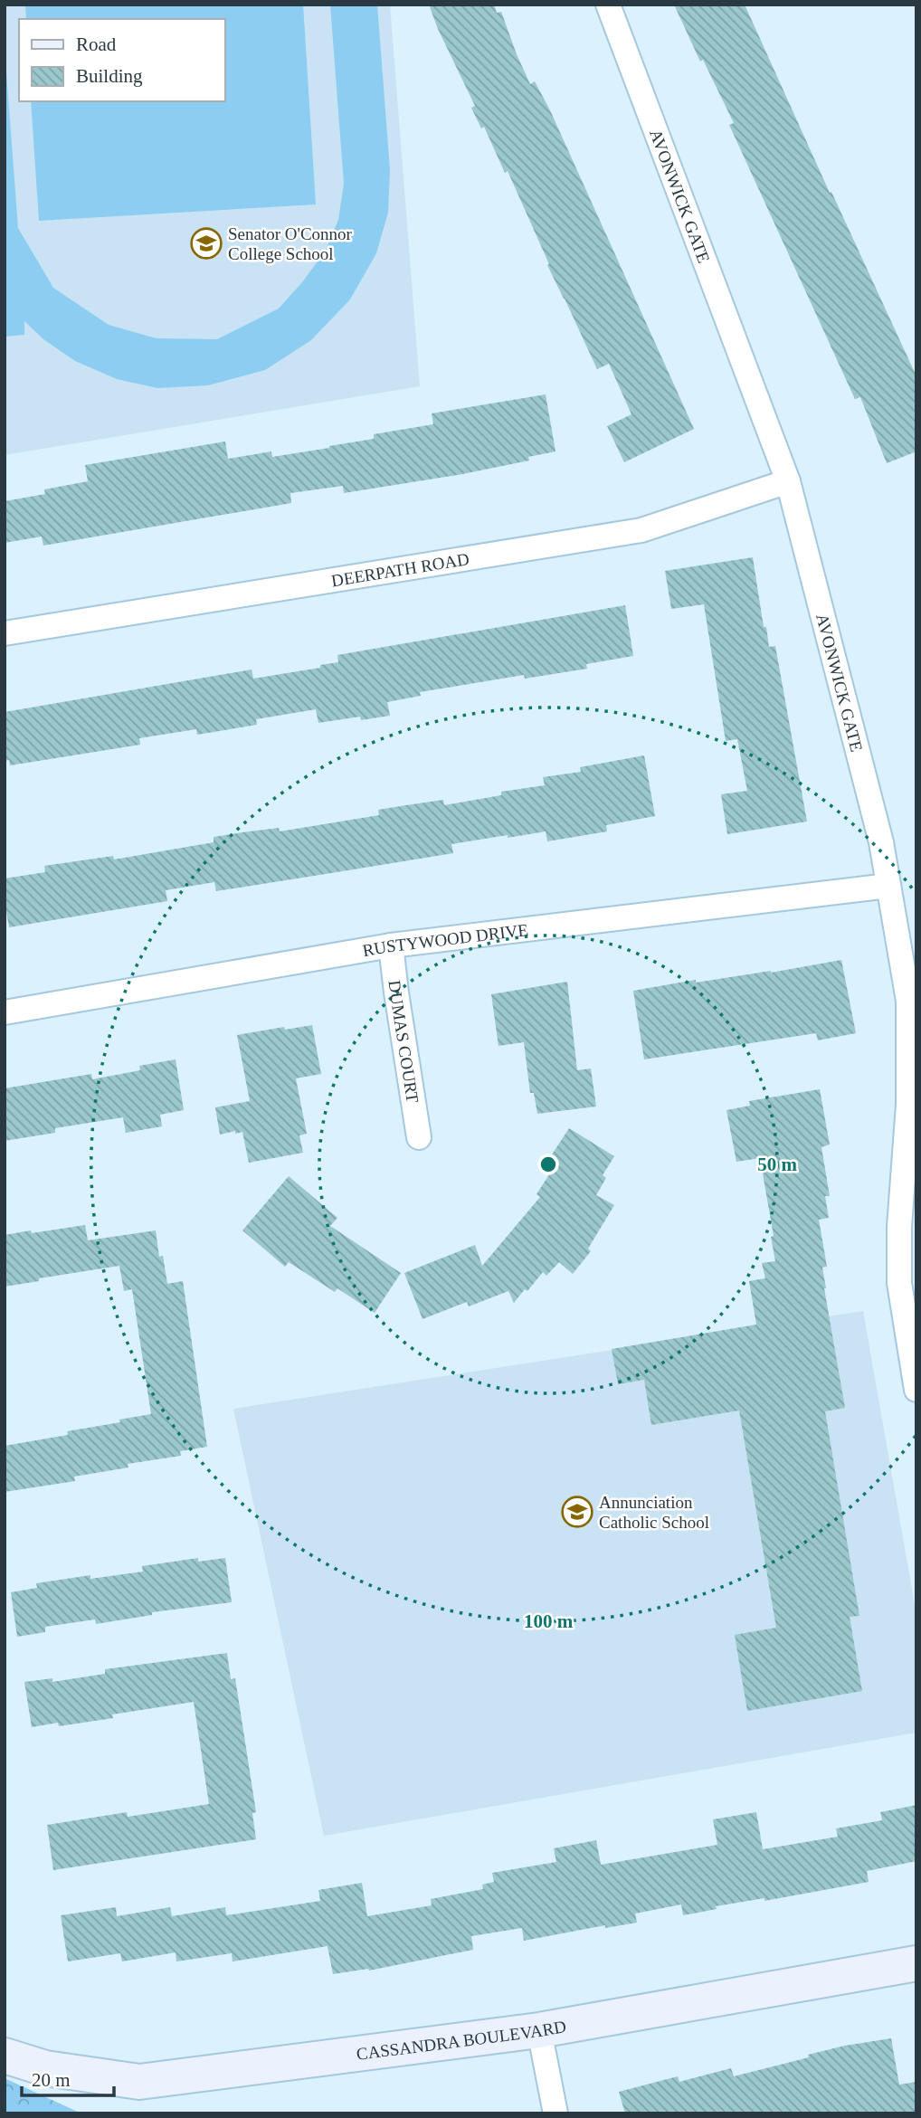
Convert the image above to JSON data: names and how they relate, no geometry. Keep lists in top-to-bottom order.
{
  "streets": {
    "street": [
      "AVONWICK GATE",
      "DEERPATH ROAD",
      "RUSTYWOOD DRIVE",
      "DUMAS COURT",
      "CASSANDRA BOULEVARD"
    ]
  },
  "crossings": [
    ["AVONWICK GATE", "DEERPATH ROAD"],
    ["AVONWICK GATE", "RUSTYWOOD DRIVE"],
    ["RUSTYWOOD DRIVE", "DUMAS COURT"]
  ],
  "places": {
    "school or university": ["Senator O'Connor College School", "Annunciation Catholic School"]
  },
  "legend": ["Road", "Building"],
  "scale_bar": "20 m",
  "rings": ["50 m", "100 m"]
}
